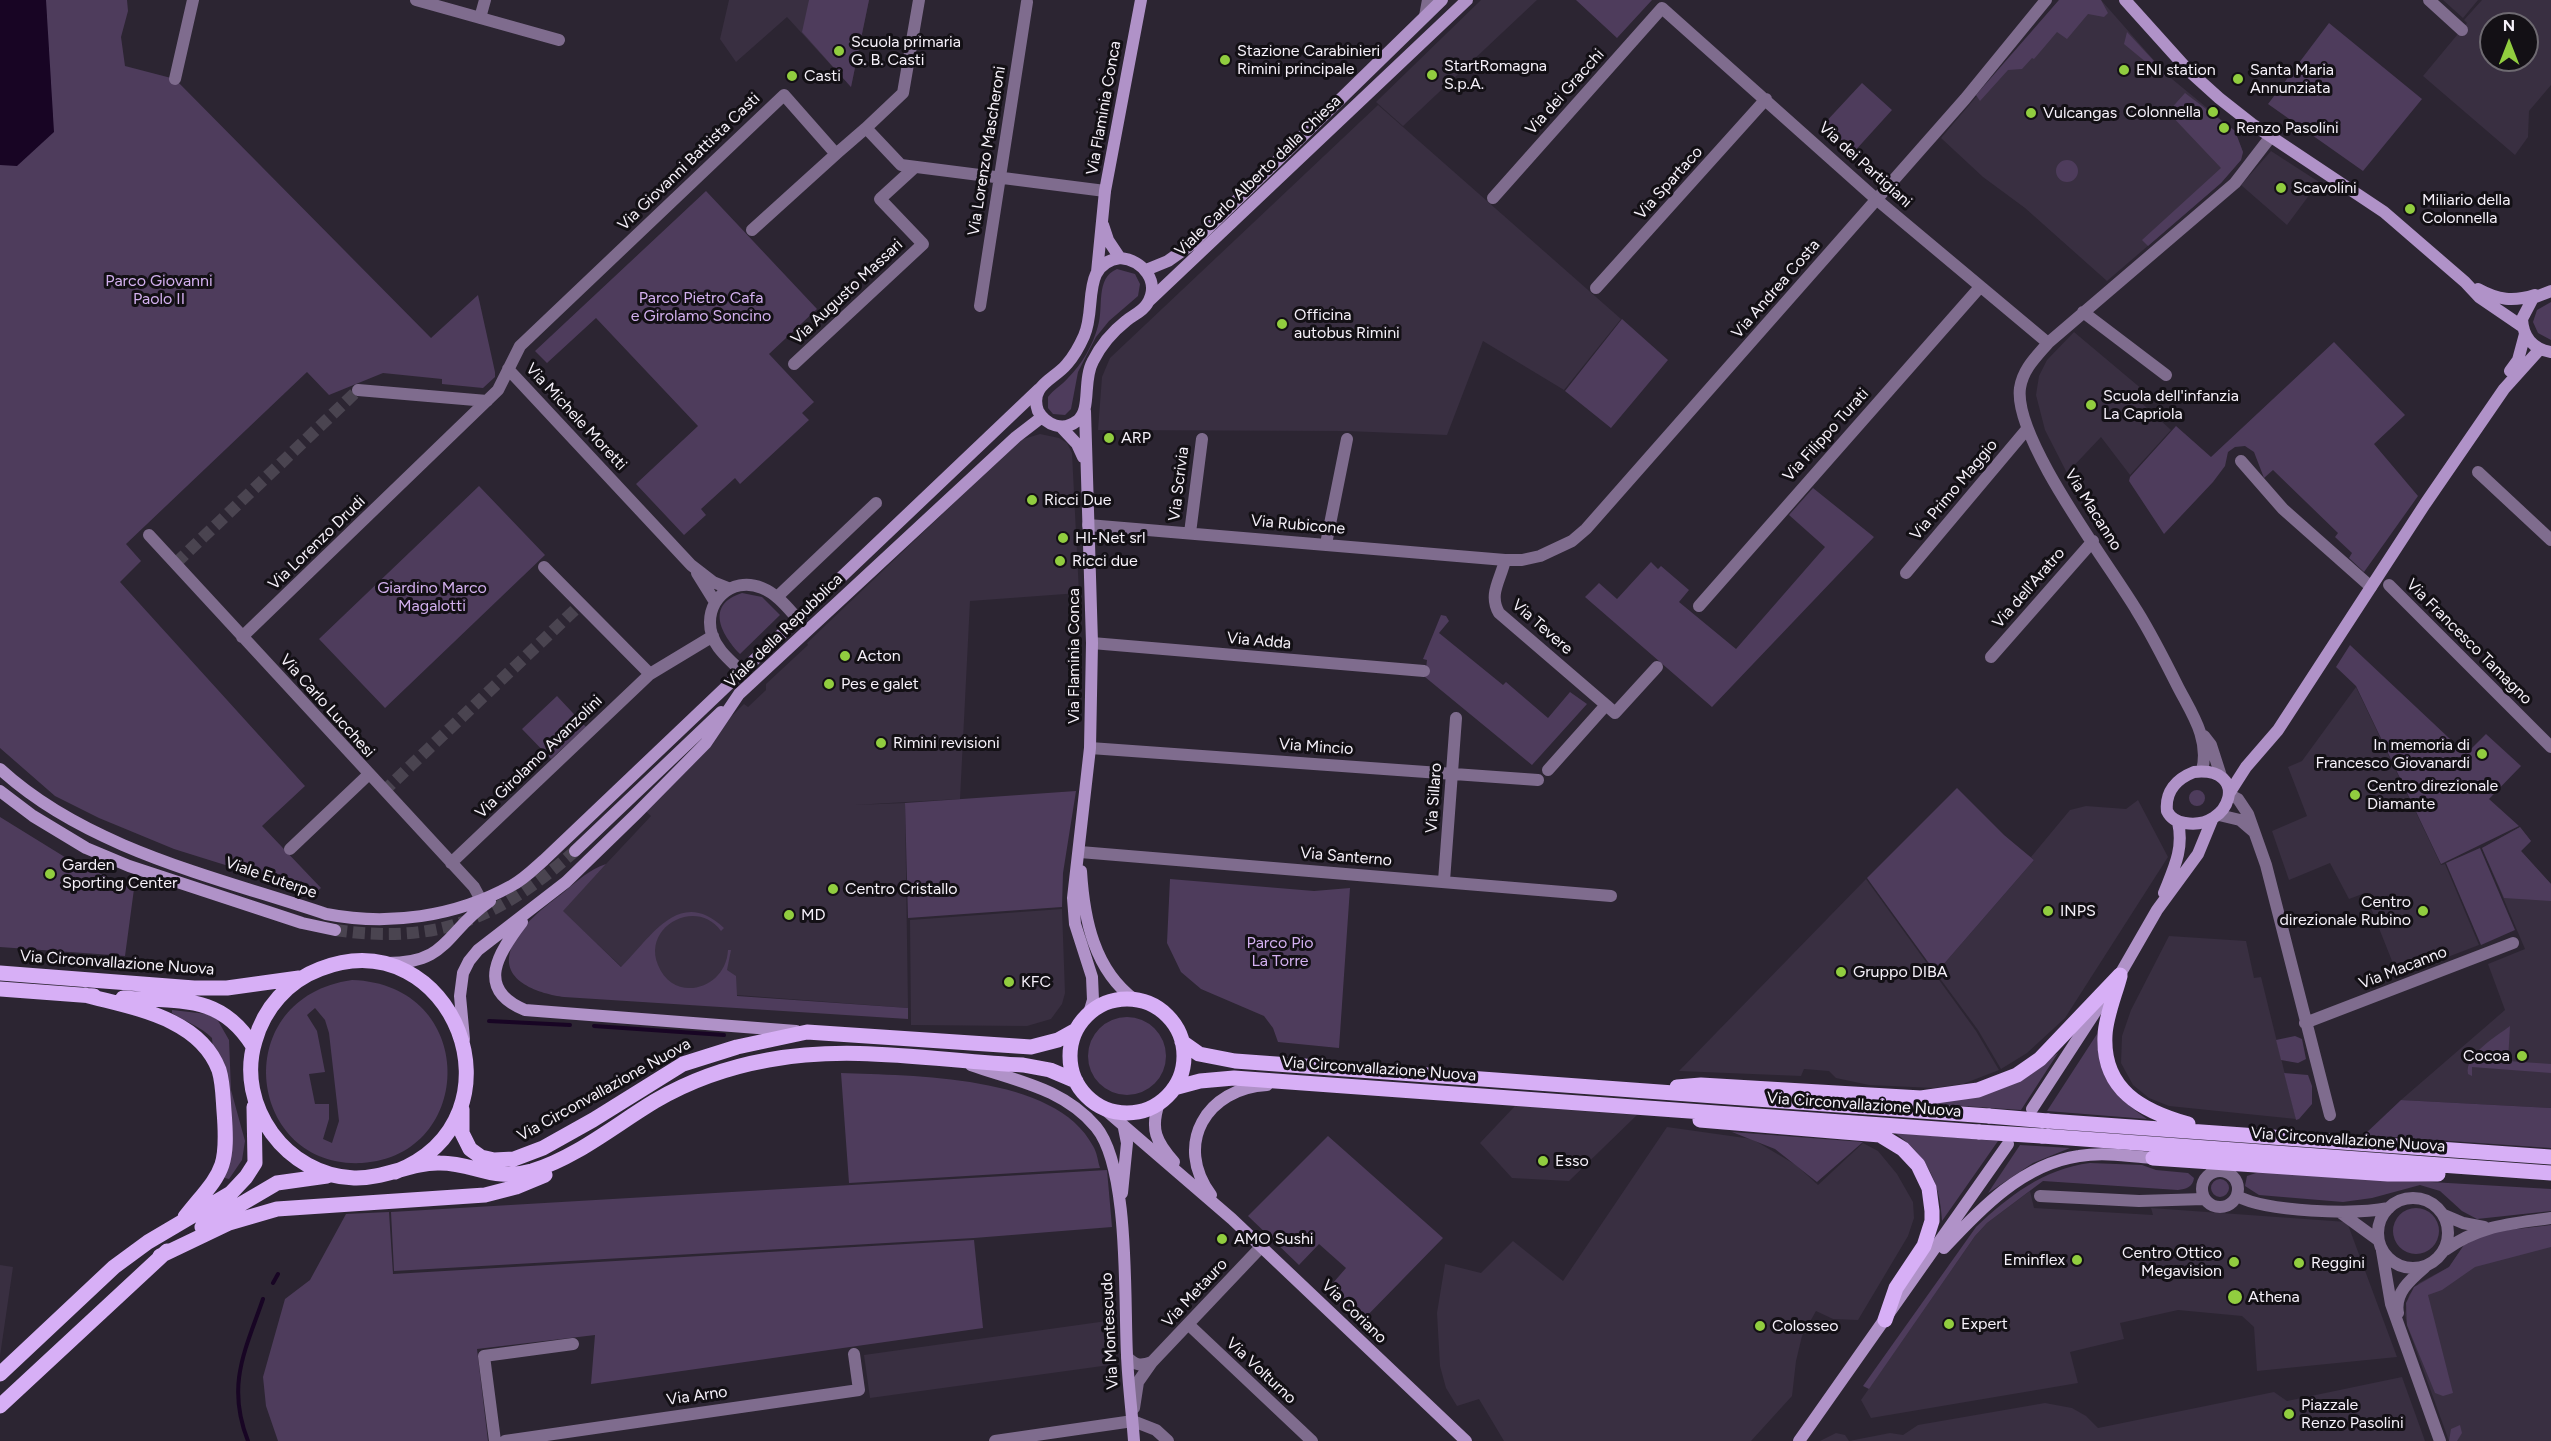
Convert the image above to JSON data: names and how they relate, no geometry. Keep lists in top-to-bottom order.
{
  "streets": {
    "main road": [
      "Via Flaminia Conca",
      "Viale Carlo Alberto dalla Chiesa",
      "Viale della Repubblica",
      "Viale Euterpe",
      "Via Circonvallazione Nuova",
      "Via Coriano",
      "Via Montescudo"
    ],
    "street": [
      "Via dei Gracchi",
      "Via Lorenzo Mascheroni",
      "Via Giovanni Battista Casti",
      "Via dei Partigiani",
      "Via Spartaco",
      "Via Andrea Costa",
      "Via Augusto Massari",
      "Via Michele Moretti",
      "Via Filippo Turati",
      "Via Scrivia",
      "Via Primo Maggio",
      "Via Macanno",
      "Via Rubicone",
      "Via Lorenzo Drudi",
      "Via dell'Aratro",
      "Via Tevere",
      "Via Adda",
      "Via Francesco Tamagno",
      "Via Carlo Lucchesi",
      "Via Mincio",
      "Via Girolamo Avanzolini",
      "Via Sillaro",
      "Via Santerno",
      "Via Metauro",
      "Via Volturno",
      "Via Arno"
    ]
  },
  "crossings": [
    ["Via dei Gracchi", "Via dei Partigiani"],
    ["Via Flaminia Conca", "Viale Carlo Alberto dalla Chiesa"],
    ["Via Flaminia Conca", "Via Rubicone"],
    ["Via Flaminia Conca", "Viale della Repubblica"],
    ["Via Flaminia Conca", "Via Adda"],
    ["Via Flaminia Conca", "Via Mincio"],
    ["Via Flaminia Conca", "Via Santerno"],
    ["Via Flaminia Conca", "Via Circonvallazione Nuova"],
    ["Via Flaminia Conca", "Via Coriano"],
    ["Via Giovanni Battista Casti", "Via Michele Moretti"],
    ["Via dei Partigiani", "Via Spartaco"],
    ["Via dei Partigiani", "Via Andrea Costa"],
    ["Via dei Partigiani", "Via Filippo Turati"],
    ["Via dei Partigiani", "Via Macanno"],
    ["Via Andrea Costa", "Via Rubicone"],
    ["Via Andrea Costa", "Via Tevere"],
    ["Via Michele Moretti", "Via Lorenzo Drudi"],
    ["Via Michele Moretti", "Viale della Repubblica"],
    ["Via Scrivia", "Via Rubicone"],
    ["Via Primo Maggio", "Via Macanno"],
    ["Via Macanno", "Via dell'Aratro"],
    ["Via Rubicone", "Via Tevere"],
    ["Via Lorenzo Drudi", "Via Carlo Lucchesi"],
    ["Viale della Repubblica", "Viale Euterpe"],
    ["Viale della Repubblica", "Via Circonvallazione Nuova"],
    ["Via Carlo Lucchesi", "Via Girolamo Avanzolini"],
    ["Via Carlo Lucchesi", "Viale Euterpe"],
    ["Via Mincio", "Via Sillaro"],
    ["Via Sillaro", "Via Santerno"],
    ["Via Circonvallazione Nuova", "Via Coriano"],
    ["Via Circonvallazione Nuova", "Via Montescudo"],
    ["Via Metauro", "Via Coriano"],
    ["Via Metauro", "Via Montescudo"],
    ["Via Metauro", "Via Volturno"],
    ["Via Coriano", "Via Montescudo"]
  ],
  "parks": [
    "Parco Giovanni Paolo II",
    "Parco Pietro Cafa e Girolamo Soncino",
    "Giardino Marco Magalotti",
    "Parco Pio La Torre"
  ],
  "places": [
    "Scuola primaria G. B. Casti",
    "Stazione Carabinieri Rimini principale",
    "ENI station",
    "StartRomagna S.p.A.",
    "Casti",
    "Santa Maria Annunziata",
    "Colonnella",
    "Vulcangas",
    "Renzo Pasolini",
    "Scavolini",
    "Miliario della Colonnella",
    "Officina autobus Rimini",
    "Scuola dell'infanzia La Capriola",
    "ARP",
    "Ricci Due",
    "HI-Net srl",
    "Ricci due",
    "Acton",
    "Pes e galet",
    "Rimini revisioni",
    "In memoria di Francesco Giovanardi",
    "Centro direzionale Diamante",
    "Garden Sporting Center",
    "Centro Cristallo",
    "INPS",
    "Centro direzionale Rubino",
    "MD",
    "Gruppo DIBA",
    "KFC",
    "Cocoa",
    "Esso",
    "AMO Sushi",
    "Eminflex",
    "Centro Ottico Megavision",
    "Reggini",
    "Athena",
    "Expert",
    "Colosseo",
    "Piazzale Renzo Pasolini"
  ],
  "north": "top"
}
